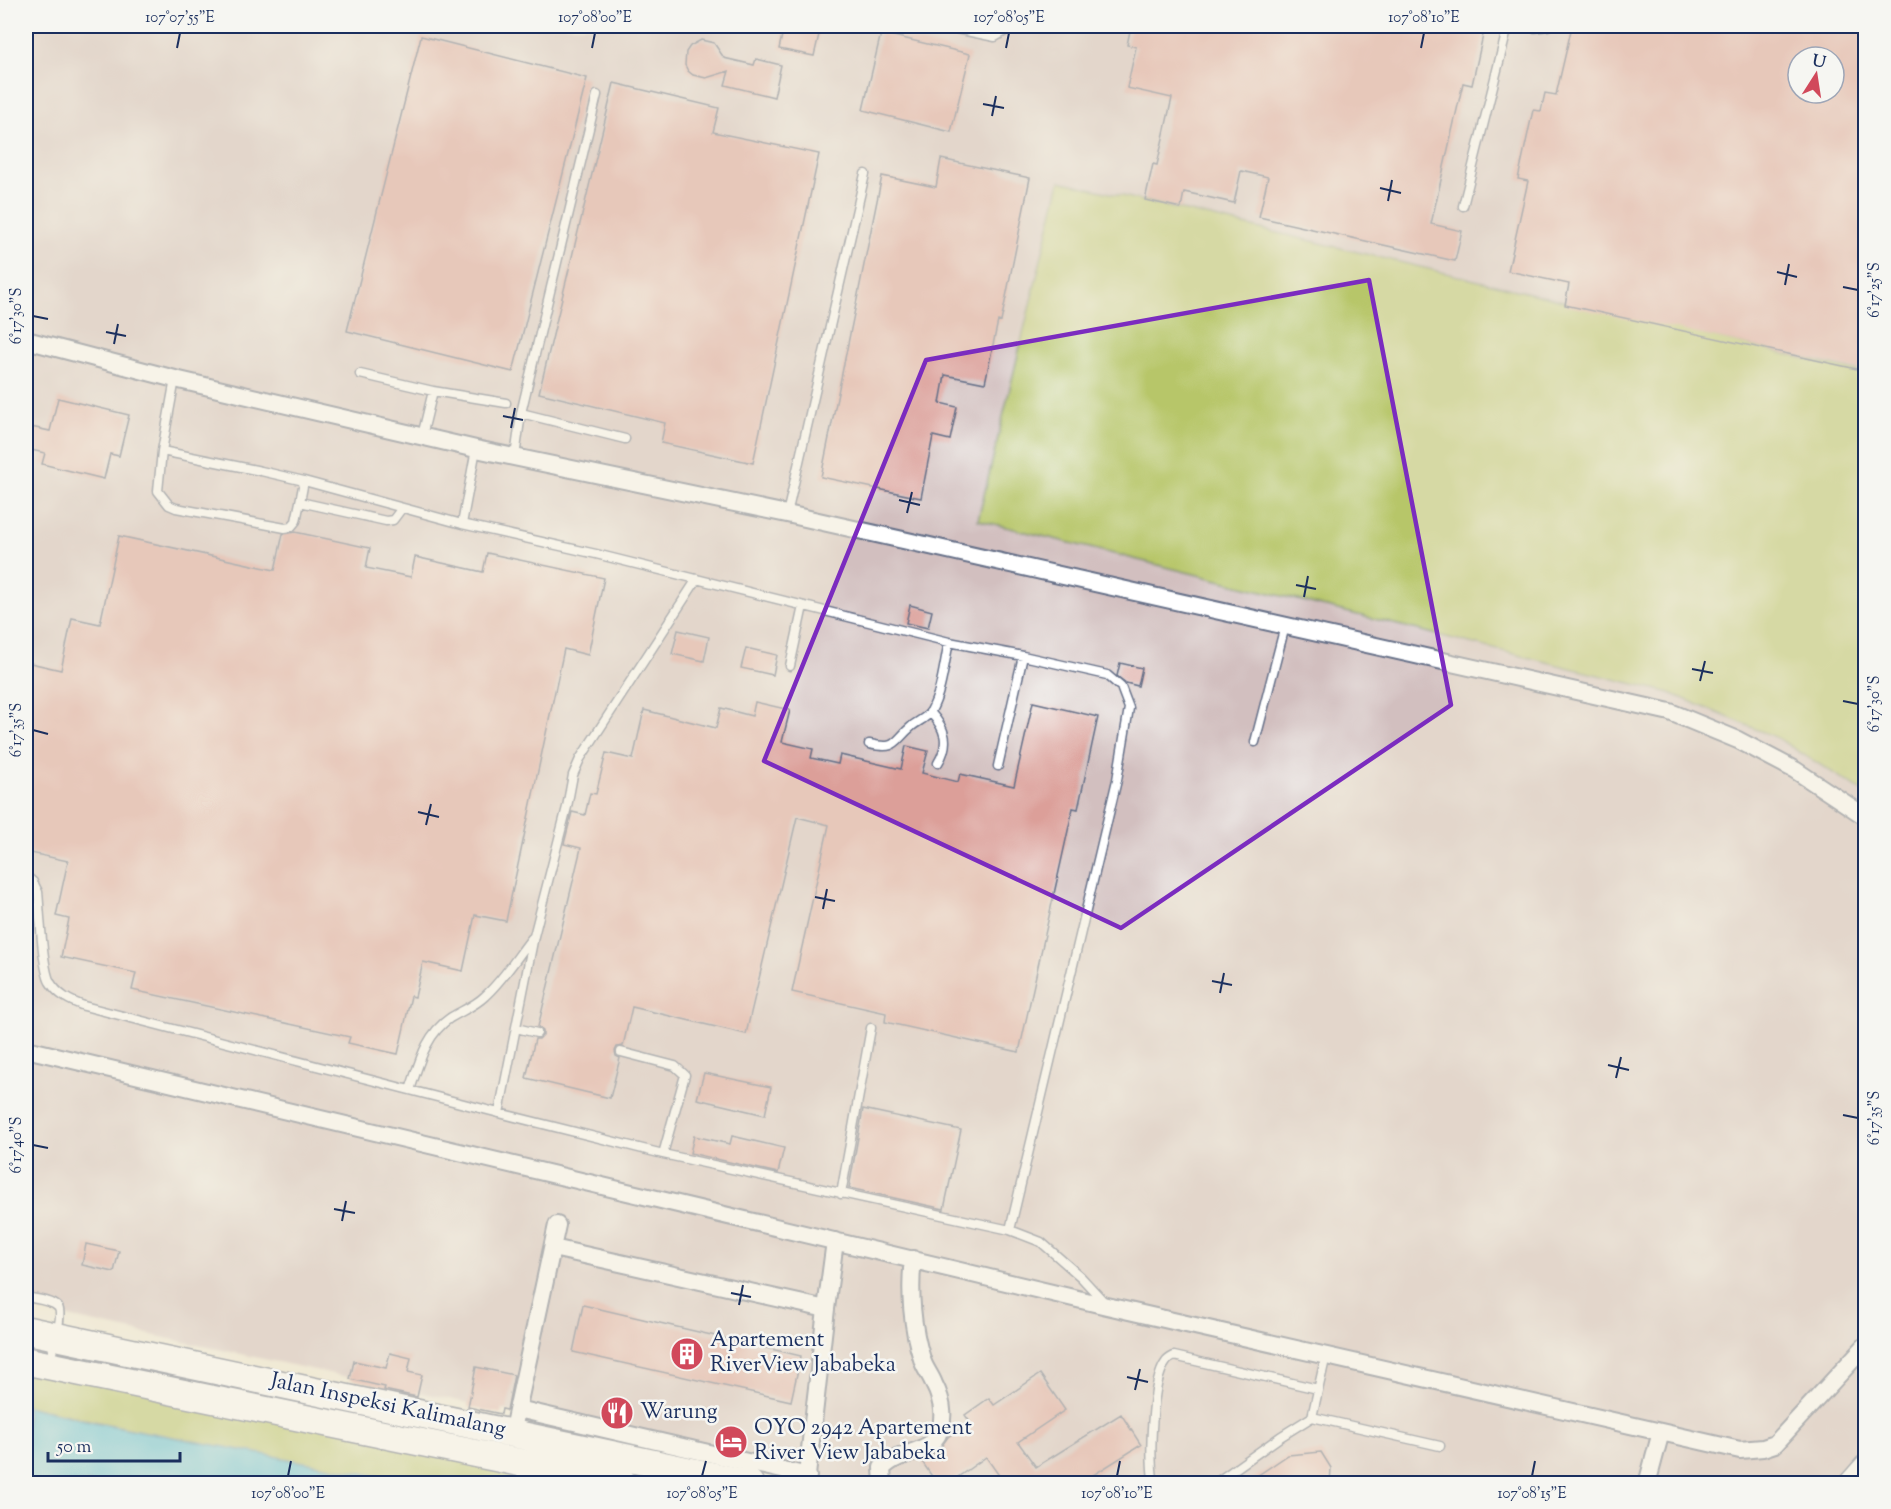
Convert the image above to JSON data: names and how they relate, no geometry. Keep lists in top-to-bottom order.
{
  "streets": {
    "main road": ["Jalan Inspeksi Kalimalang"]
  },
  "places": {
    "building": ["Apartement RiverView Jababeka"],
    "restaurant": ["Warung"],
    "hotel": ["OYO 2942 Apartement River View Jababeka"]
  },
  "scale_bar": "50 m",
  "north": "top",
  "coordinates": [
    "107°07'55\"E",
    "107°08'00\"E",
    "107°08'05\"E",
    "107°08'10\"E",
    "6°17'25\"S",
    "6°17'30\"S",
    "6°17'35\"S",
    "6°17'40\"S",
    "107°08'15\"E"
  ]
}
